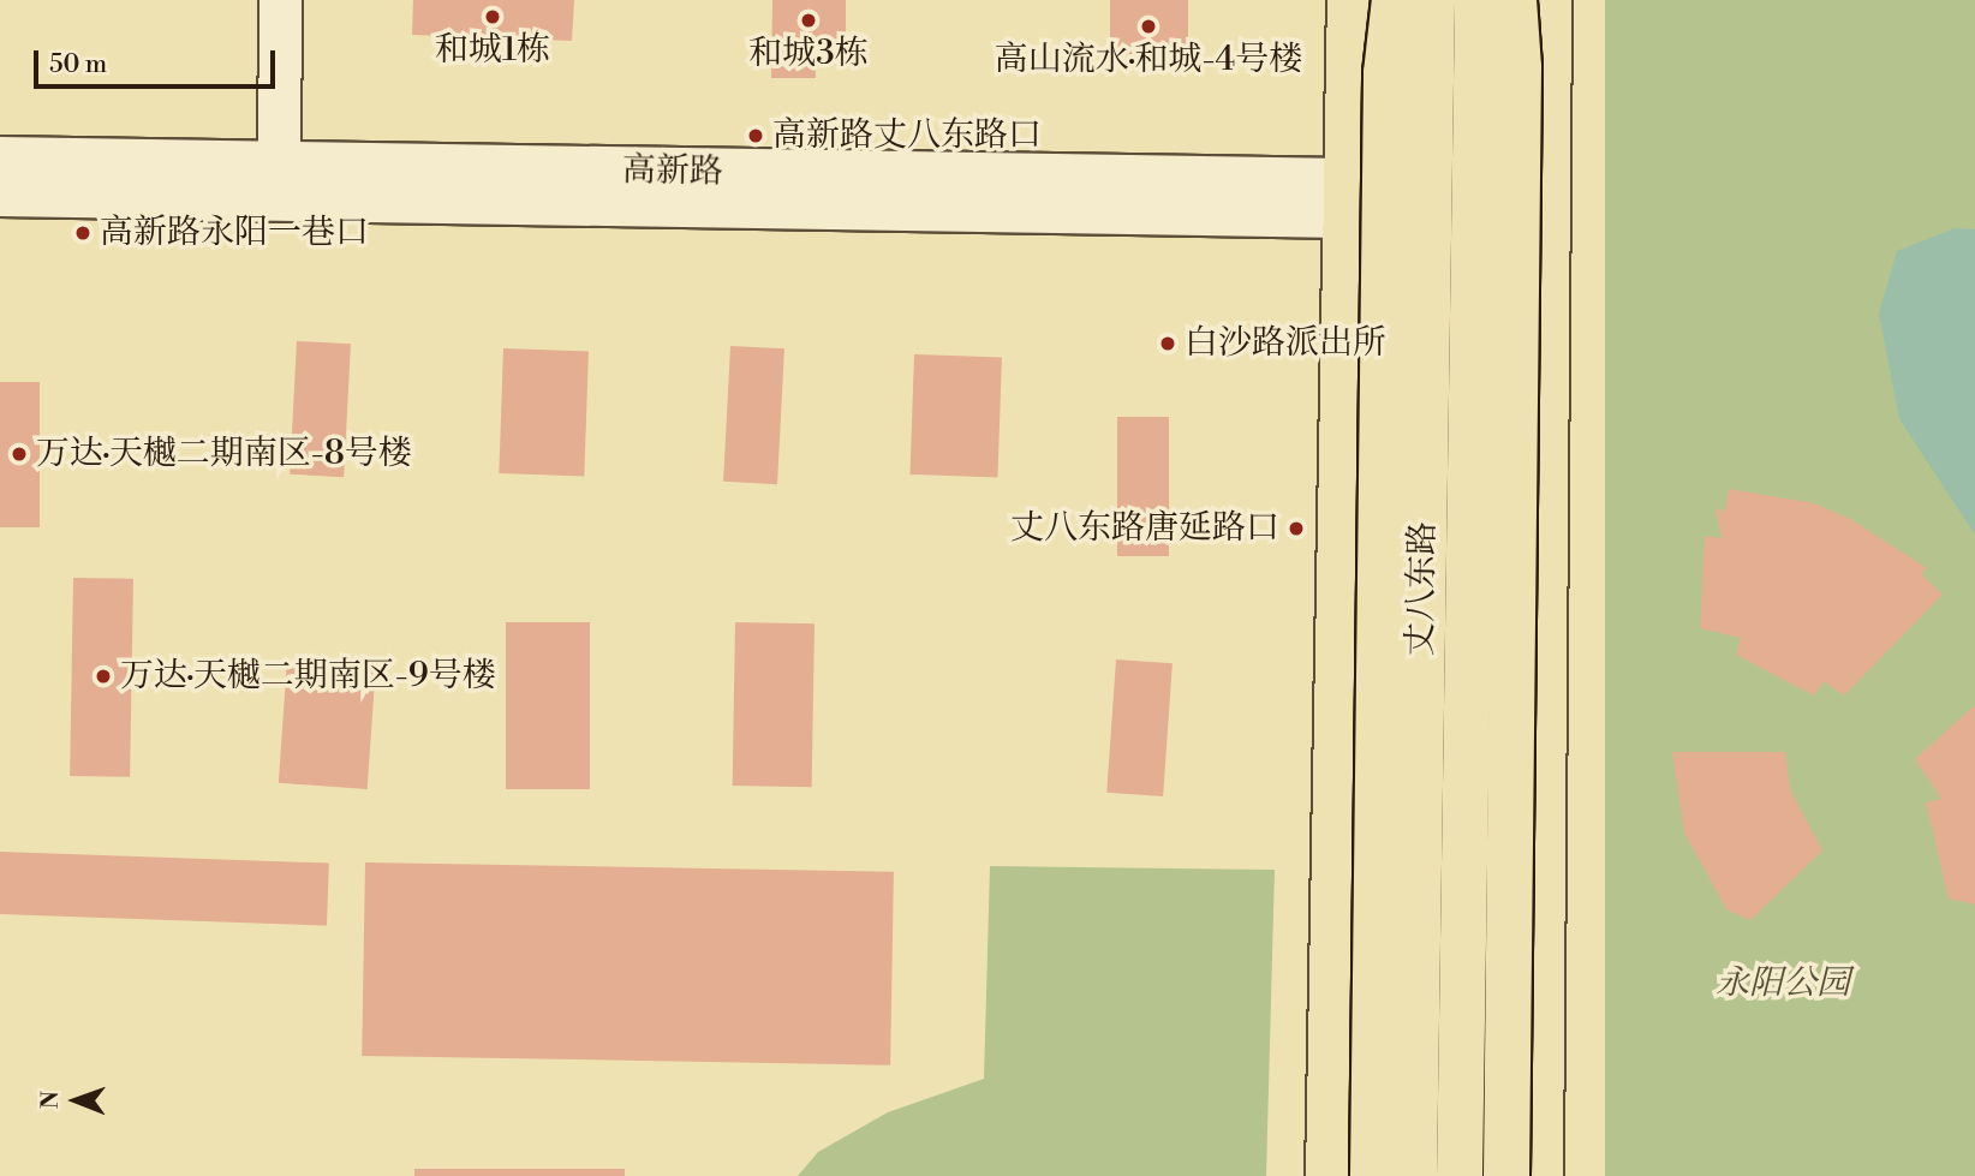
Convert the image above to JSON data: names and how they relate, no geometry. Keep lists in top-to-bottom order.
{
  "streets": {
    "main road": ["高新路", "丈八东路"]
  },
  "parks": ["永阳公园"],
  "places": [
    "和城1栋",
    "和城3栋",
    "高山流水·和城-4号楼",
    "高新路丈八东路口",
    "高新路永阳一巷口",
    "白沙路派出所",
    "万达·天樾二期南区-8号楼",
    "丈八东路唐延路口",
    "万达·天樾二期南区-9号楼"
  ],
  "scale_bar": "50 m",
  "north": "left"
}
